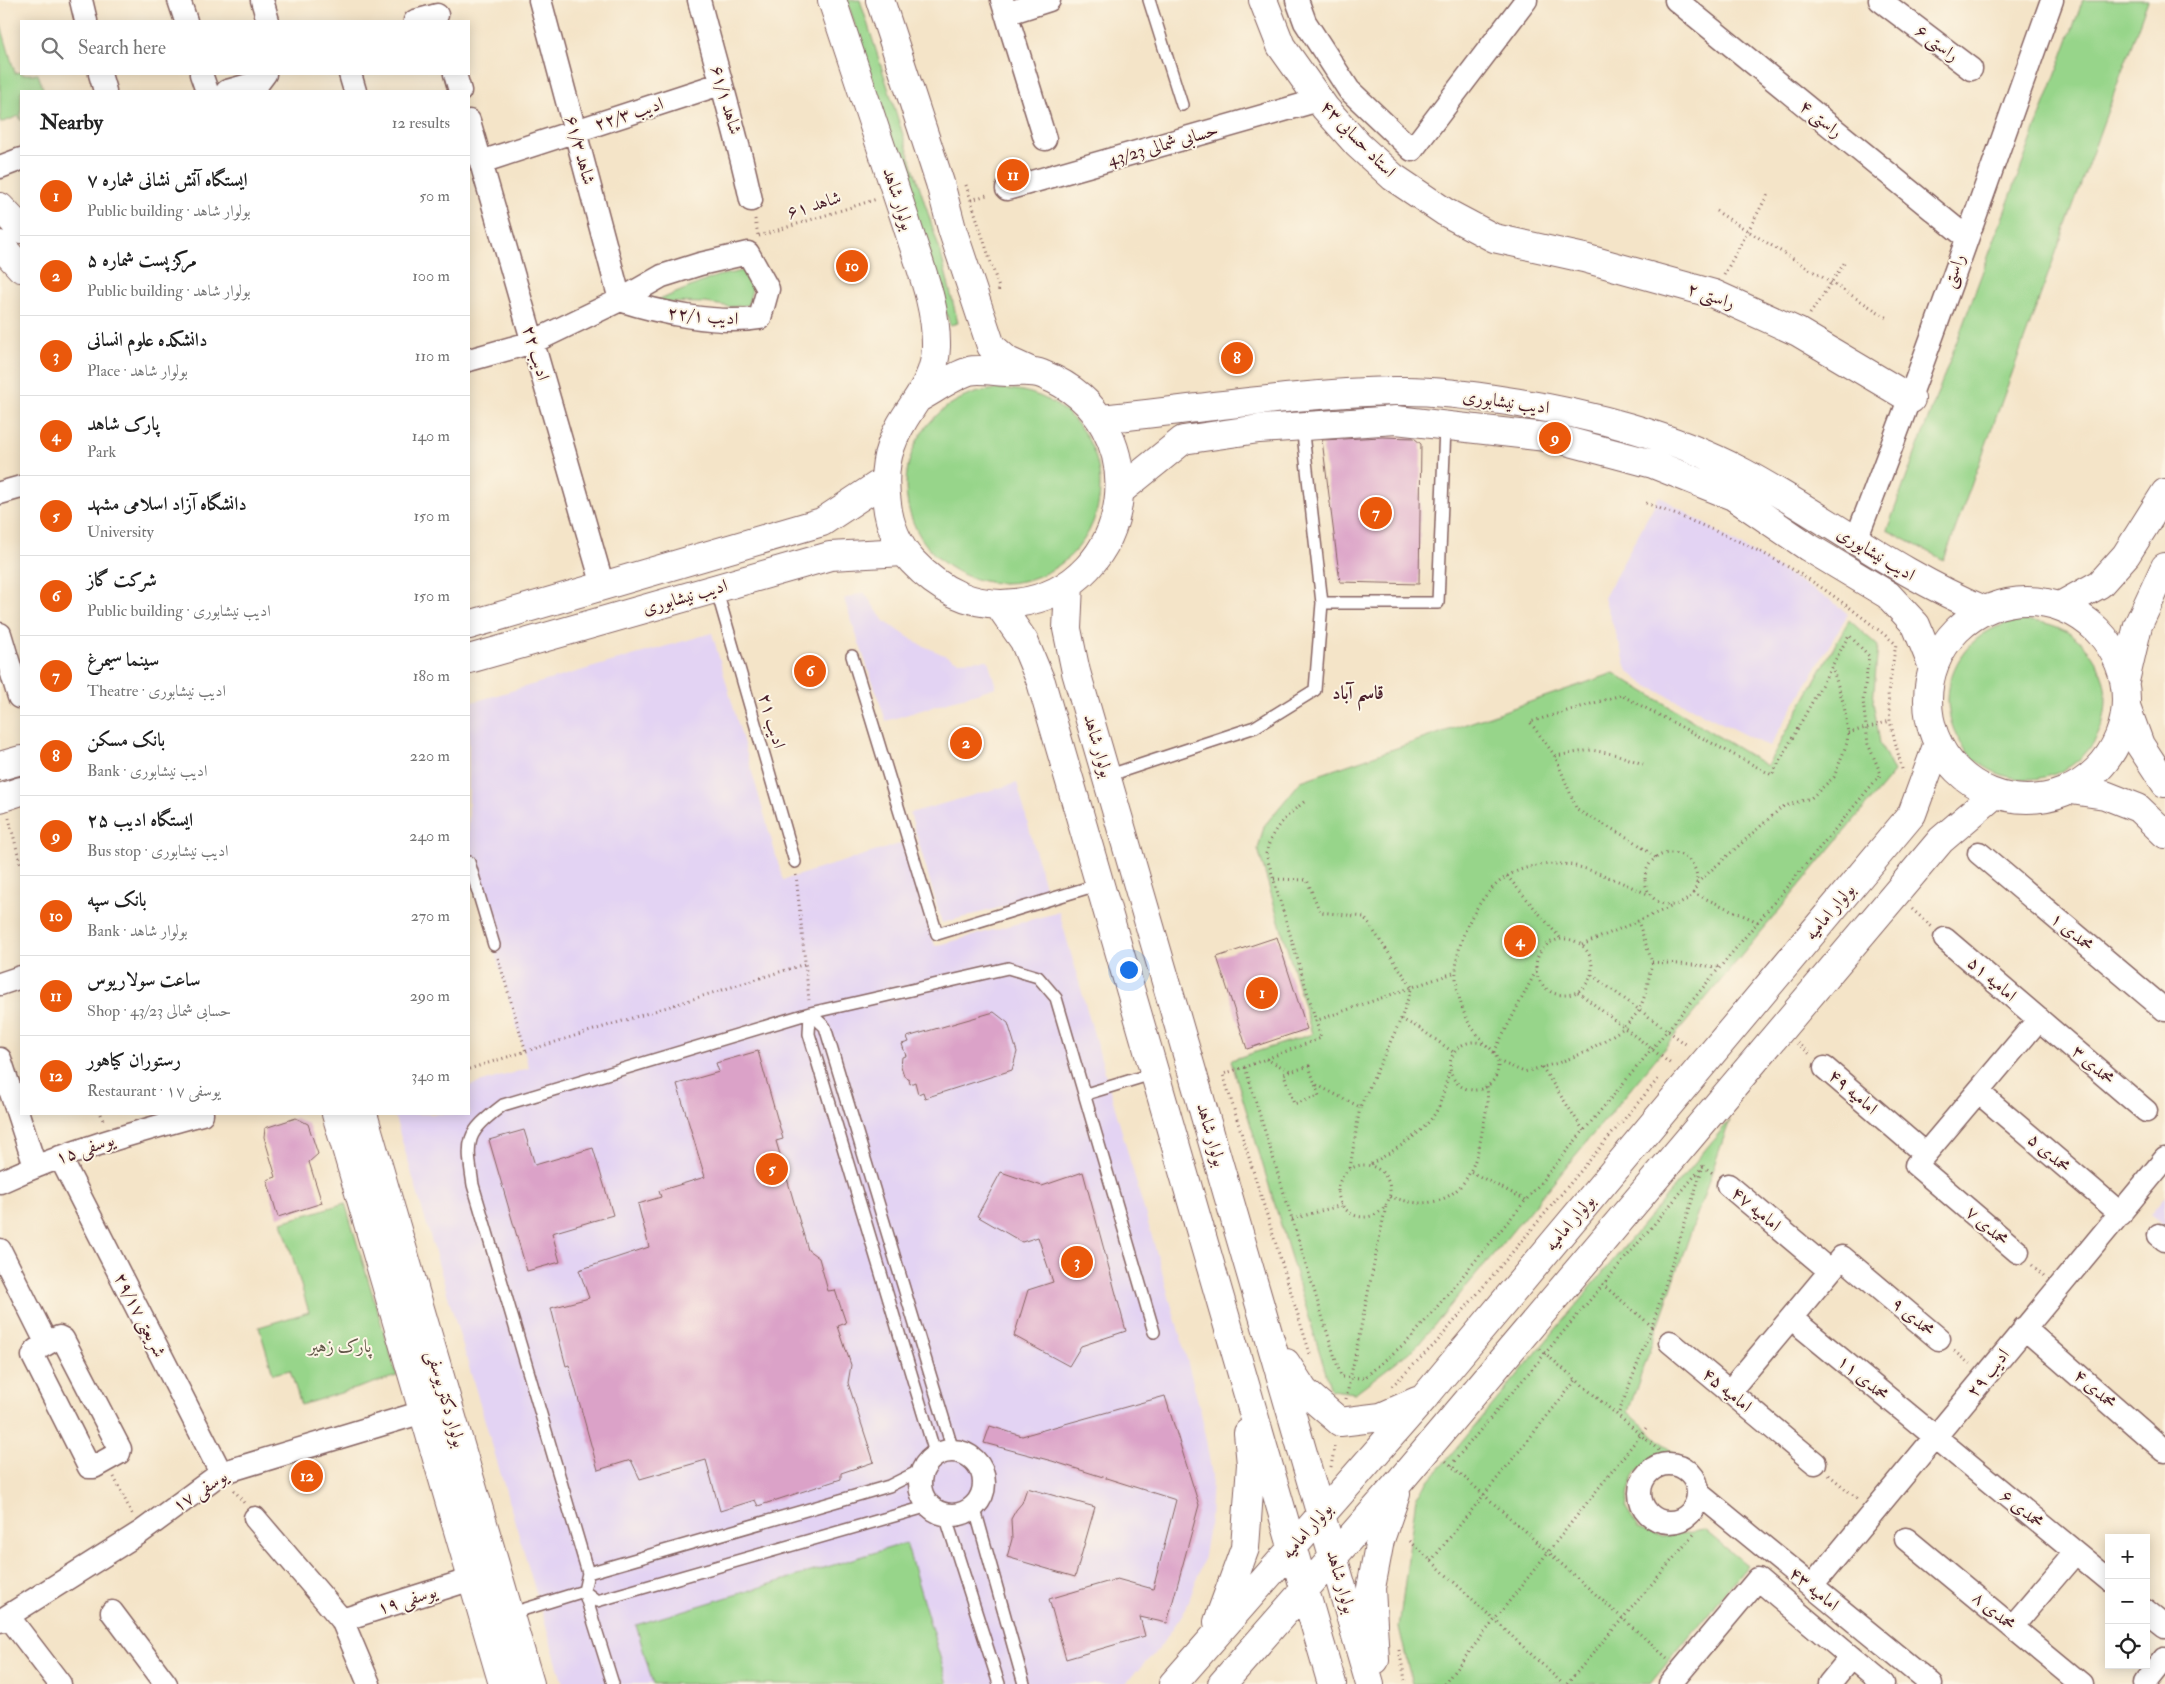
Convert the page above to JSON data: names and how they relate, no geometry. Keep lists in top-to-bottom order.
{
  "streets": {
    "main road": [
      "استاد حسابی ۴۳",
      "بولوار شاهد",
      "راستی ۲",
      "ادیب نیشابوری",
      "بولوار امامیه",
      "بولوار دکتر یوسفی"
    ],
    "street": [
      "راستی ۶",
      "شاهد ۶۱/۱",
      "ادیب ۲۲/۳",
      "راستی ۴",
      "حسابی شمالی 43/23",
      "شاهد ۶۱/۳",
      "راستی",
      "ادیب ۲۲/۱",
      "ادیب ۲۲",
      "محمدی ۱",
      "امامیه ۵۱",
      "محمدی ۳",
      "امامیه ۴۹",
      "یوسفی ۱۵",
      "محمدی ۵",
      "امامیه ۴۷",
      "محمدی ۷",
      "شریعتی ۲۹/۱۷",
      "محمدی ۹",
      "ادیب ۲۹",
      "محمدی ۱۱",
      "محمدی ۴",
      "امامیه ۴۵",
      "یوسفی ۱۷",
      "محمدی ۶",
      "امامیه ۴۳",
      "یوسفی ۱۹",
      "محمدی ۸"
    ],
    "lane": ["ادیب ۲۱"],
    "path": ["شاهد ۶۱"]
  },
  "crossings": [
    ["شاهد ۶۱/۱", "ادیب ۲۲/۳"],
    ["ادیب ۲۲/۳", "شاهد ۶۱/۳"],
    ["ادیب ۲۲/۳", "ادیب ۲۲"],
    ["راستی ۴", "راستی"],
    ["استاد حسابی ۴۳", "حسابی شمالی 43/23"],
    ["استاد حسابی ۴۳", "راستی ۲"],
    ["شاهد ۶۱/۳", "ادیب ۲۲/۱"],
    ["بولوار شاهد", "شاهد ۶۱"],
    ["بولوار شاهد", "ادیب نیشابوری"],
    ["بولوار شاهد", "بولوار امامیه"],
    ["شاهد ۶۱", "ادیب ۲۲/۱"],
    ["راستی", "راستی ۲"],
    ["راستی", "ادیب نیشابوری"],
    ["ادیب ۲۲/۱", "ادیب ۲۲"],
    ["ادیب ۲۲", "ادیب نیشابوری"],
    ["ادیب نیشابوری", "ادیب ۲۱"],
    ["بولوار امامیه", "امامیه ۴۹"],
    ["بولوار امامیه", "امامیه ۴۷"],
    ["امامیه ۵۱", "محمدی ۳"],
    ["امامیه ۴۹", "محمدی ۷"],
    ["یوسفی ۱۵", "شریعتی ۲۹/۱۷"],
    ["محمدی ۵", "ادیب ۲۹"],
    ["امامیه ۴۷", "محمدی ۹"],
    ["محمدی ۷", "ادیب ۲۹"],
    ["شریعتی ۲۹/۱۷", "یوسفی ۱۷"],
    ["محمدی ۹", "ادیب ۲۹"],
    ["ادیب ۲۹", "محمدی ۱۱"],
    ["ادیب ۲۹", "محمدی ۴"],
    ["ادیب ۲۹", "محمدی ۶"],
    ["ادیب ۲۹", "امامیه ۴۳"],
    ["محمدی ۱۱", "محمدی ۶"],
    ["بولوار دکتر یوسفی", "یوسفی ۱۷"],
    ["بولوار دکتر یوسفی", "یوسفی ۱۹"]
  ],
  "districts": ["قاسم آباد"],
  "parks": ["پارک زهیر"],
  "page": {
    "search": "Search here",
    "heading": ["Nearby", "12 results"],
    "list": [
      {
        "mark": "1",
        "name": "ایستگاه آتش نشانی شماره ۷",
        "note": "Public building · بولوار شاهد",
        "value": "50 m"
      },
      {
        "mark": "2",
        "name": "مرکز پست شماره ۵",
        "note": "Public building · بولوار شاهد",
        "value": "100 m"
      },
      {
        "mark": "3",
        "name": "دانشکده علوم انسانی",
        "note": "Place · بولوار شاهد",
        "value": "110 m"
      },
      {
        "mark": "4",
        "name": "پارک شاهد",
        "note": "Park",
        "value": "140 m"
      },
      {
        "mark": "5",
        "name": "دانشگاه آزاد اسلامی مشهد",
        "note": "University",
        "value": "150 m"
      },
      {
        "mark": "6",
        "name": "شرکت گاز",
        "note": "Public building · ادیب نیشابوری",
        "value": "150 m"
      },
      {
        "mark": "7",
        "name": "سینما سیمرغ",
        "note": "Theatre · ادیب نیشابوری",
        "value": "180 m"
      },
      {
        "mark": "8",
        "name": "بانک مسکن",
        "note": "Bank · ادیب نیشابوری",
        "value": "220 m"
      },
      {
        "mark": "9",
        "name": "ایستگاه ادیب ۲۵",
        "note": "Bus stop · ادیب نیشابوری",
        "value": "240 m"
      },
      {
        "mark": "10",
        "name": "بانک سپه",
        "note": "Bank · بولوار شاهد",
        "value": "270 m"
      },
      {
        "mark": "11",
        "name": "ساعت سولاریوس",
        "note": "Shop · حسابی شمالی 43/23",
        "value": "290 m"
      },
      {
        "mark": "12",
        "name": "رستوران کیاهور",
        "note": "Restaurant · یوسفی ۱۷",
        "value": "340 m"
      }
    ],
    "pins": [
      "11",
      "10",
      "8",
      "9",
      "7",
      "6",
      "2",
      "4",
      "1",
      "5",
      "3",
      "12"
    ],
    "map_buttons": ["+", "−"]
  }
}
